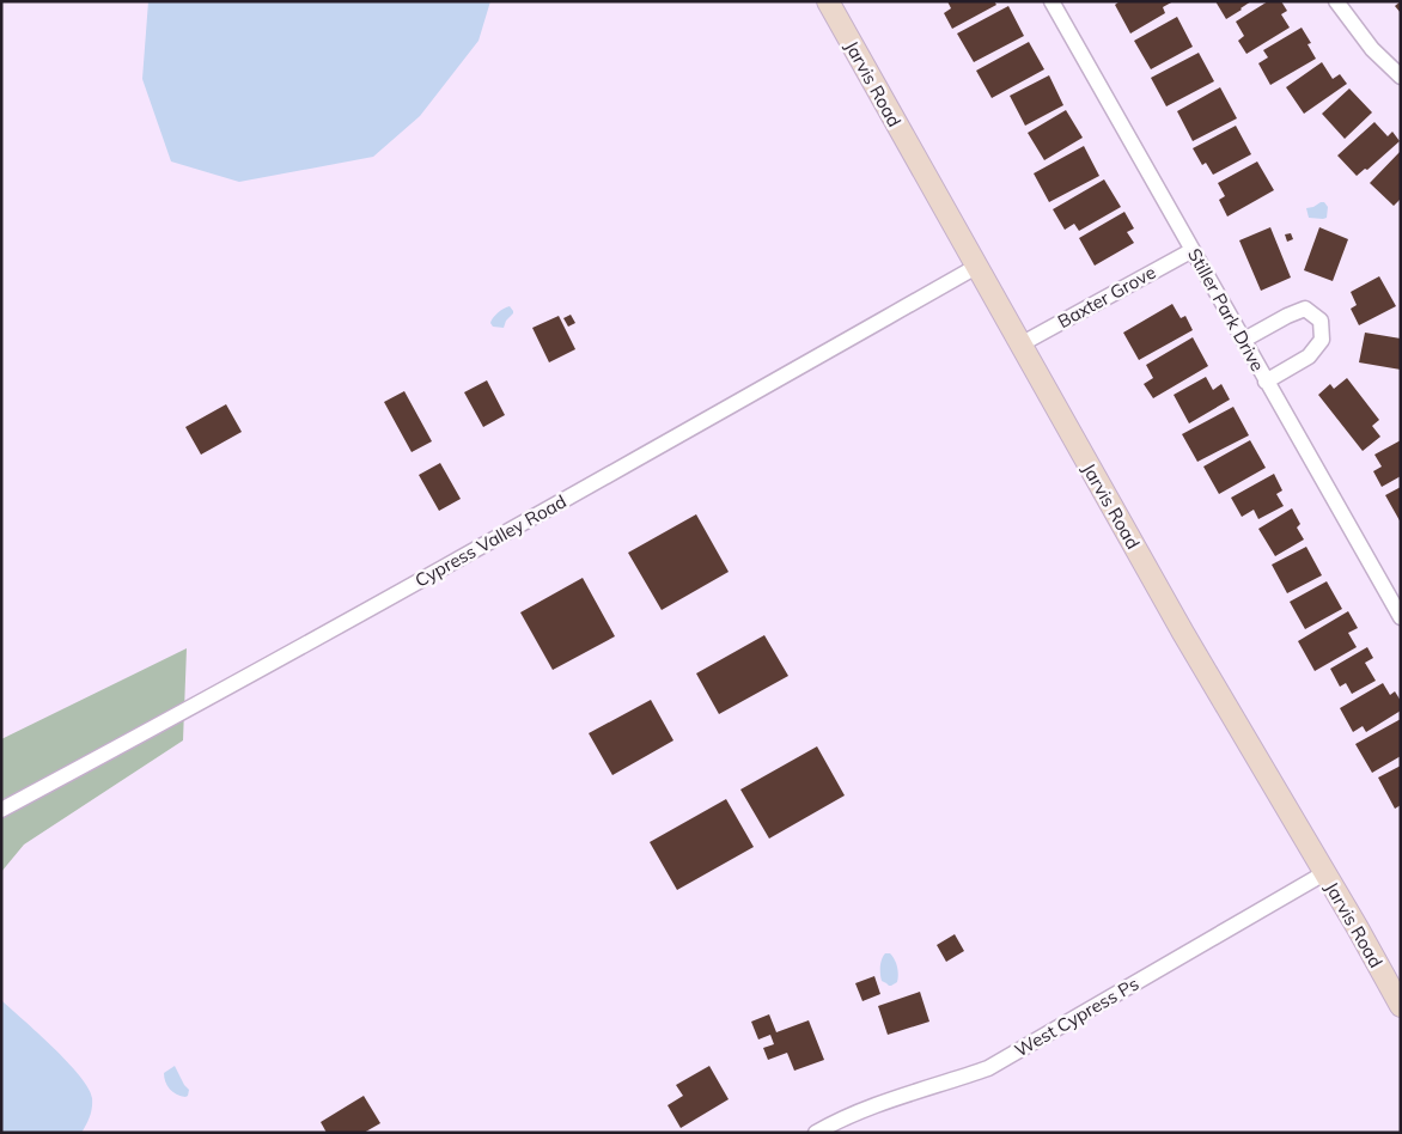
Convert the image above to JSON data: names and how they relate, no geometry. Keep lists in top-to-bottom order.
{
  "streets": {
    "street": [
      "Jarvis Road",
      "Baxter Grove",
      "Stiller Park Drive",
      "Cypress Valley Road",
      "West Cypress Ps"
    ]
  },
  "crossings": [
    ["Jarvis Road", "Baxter Grove"],
    ["Jarvis Road", "Cypress Valley Road"],
    ["Jarvis Road", "West Cypress Ps"],
    ["Baxter Grove", "Stiller Park Drive"]
  ]
}
